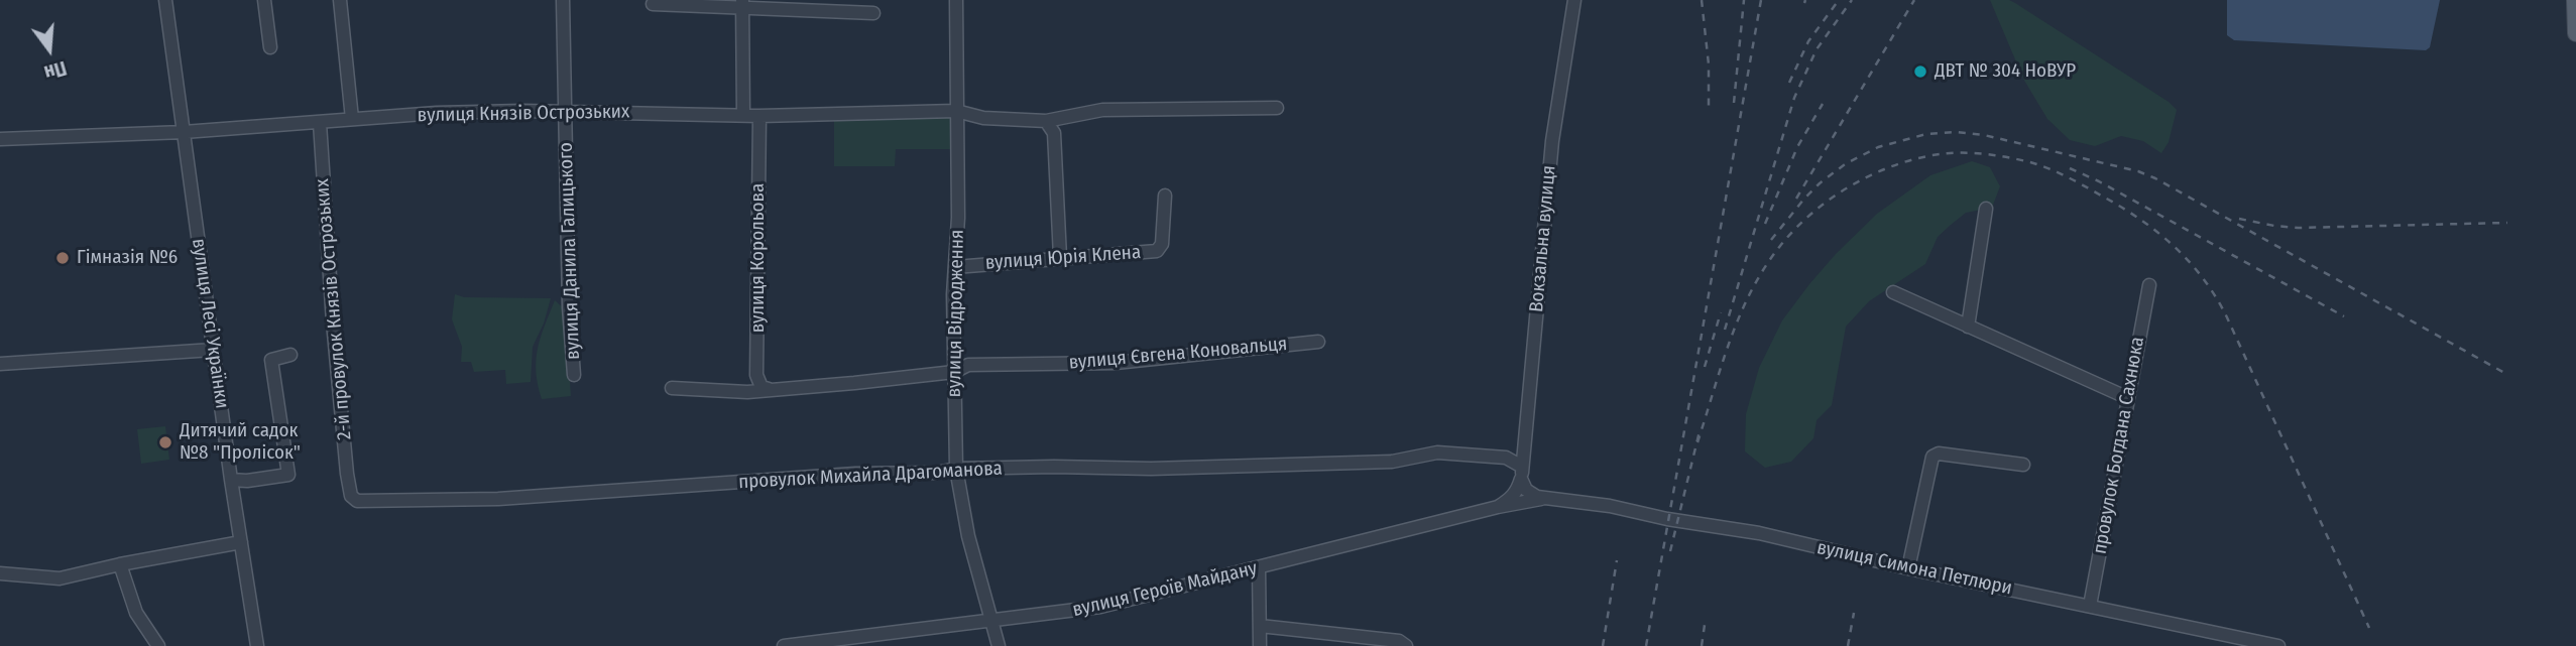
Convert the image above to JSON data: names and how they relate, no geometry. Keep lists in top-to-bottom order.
{
  "streets": {
    "street": [
      "вулиця Князів Острозьких",
      "Вокзальна вулиця",
      "вулиця Данила Галицького",
      "вулиця Корольова",
      "вулиця Юрія Клена",
      "2-й провулок Князів Острозьких",
      "вулиця Відродження",
      "вулиця Лесі Українки",
      "вулиця Євгена Коновальця",
      "провулок Богдана Сахнюка",
      "провулок Михайла Драгоманова",
      "вулиця Симона Петлюри",
      "вулиця Героїв Майдану"
    ]
  },
  "crossings": [
    ["вулиця Князів Острозьких", "вулиця Данила Галицького"],
    ["вулиця Князів Острозьких", "вулиця Корольова"],
    ["вулиця Князів Острозьких", "2-й провулок Князів Острозьких"],
    ["вулиця Князів Острозьких", "вулиця Відродження"],
    ["вулиця Князів Острозьких", "вулиця Лесі Українки"],
    ["Вокзальна вулиця", "провулок Михайла Драгоманова"],
    ["вулиця Корольова", "вулиця Євгена Коновальця"],
    ["вулиця Юрія Клена", "вулиця Відродження"],
    ["2-й провулок Князів Острозьких", "провулок Михайла Драгоманова"],
    ["вулиця Відродження", "вулиця Євгена Коновальця"],
    ["вулиця Відродження", "провулок Михайла Драгоманова"],
    ["вулиця Відродження", "вулиця Героїв Майдану"],
    ["провулок Богдана Сахнюка", "вулиця Симона Петлюри"],
    ["провулок Михайла Драгоманова", "вулиця Симона Петлюри"],
    ["провулок Михайла Драгоманова", "вулиця Героїв Майдану"],
    ["вулиця Симона Петлюри", "вулиця Героїв Майдану"]
  ],
  "places": ["ДВТ № 304 НоВУР", "Гімназія №6", "Дитячий садок №8 \"Пролісок\""],
  "north": "bottom"
}
